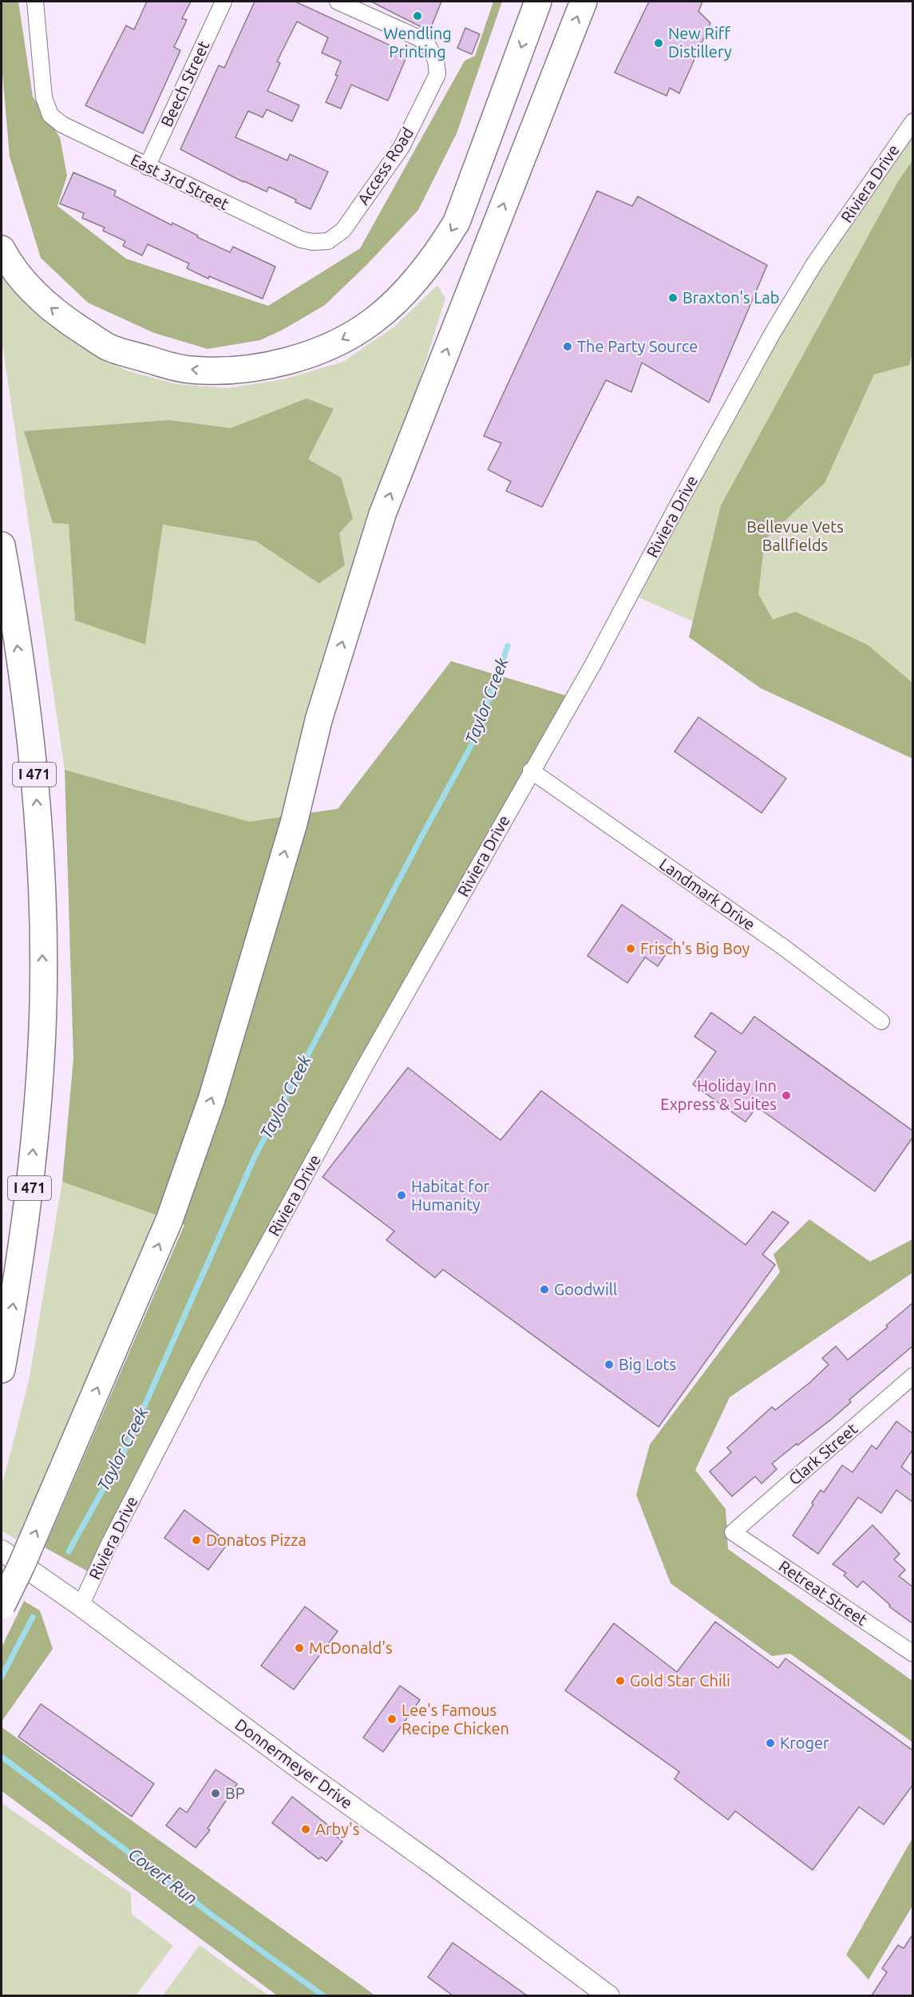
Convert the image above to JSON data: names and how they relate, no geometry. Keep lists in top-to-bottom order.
{
  "streets": {
    "highway": ["I 471"],
    "street": [
      "Beech Street",
      "Access Road",
      "East 3rd Street",
      "Riviera Drive",
      "Landmark Drive",
      "Clark Street",
      "Retreat Street",
      "Donnermeyer Drive"
    ]
  },
  "crossings": [
    ["Beech Street", "East 3rd Street"],
    ["Access Road", "East 3rd Street"],
    ["Riviera Drive", "Landmark Drive"],
    ["Riviera Drive", "Donnermeyer Drive"],
    ["Clark Street", "Retreat Street"]
  ],
  "water": ["Taylor Creek", "Covert Run"],
  "parks": ["Bellevue Vets Ballfields"],
  "places": [
    "Wendling Printing",
    "New Riff Distillery",
    "Braxton's Lab",
    "The Party Source",
    "Frisch's Big Boy",
    "Holiday Inn Express & Suites",
    "Habitat for Humanity",
    "Goodwill",
    "Big Lots",
    "Donatos Pizza",
    "McDonald's",
    "Gold Star Chili",
    "Lee's Famous Recipe Chicken",
    "Kroger",
    "BP",
    "Arby's"
  ]
}
